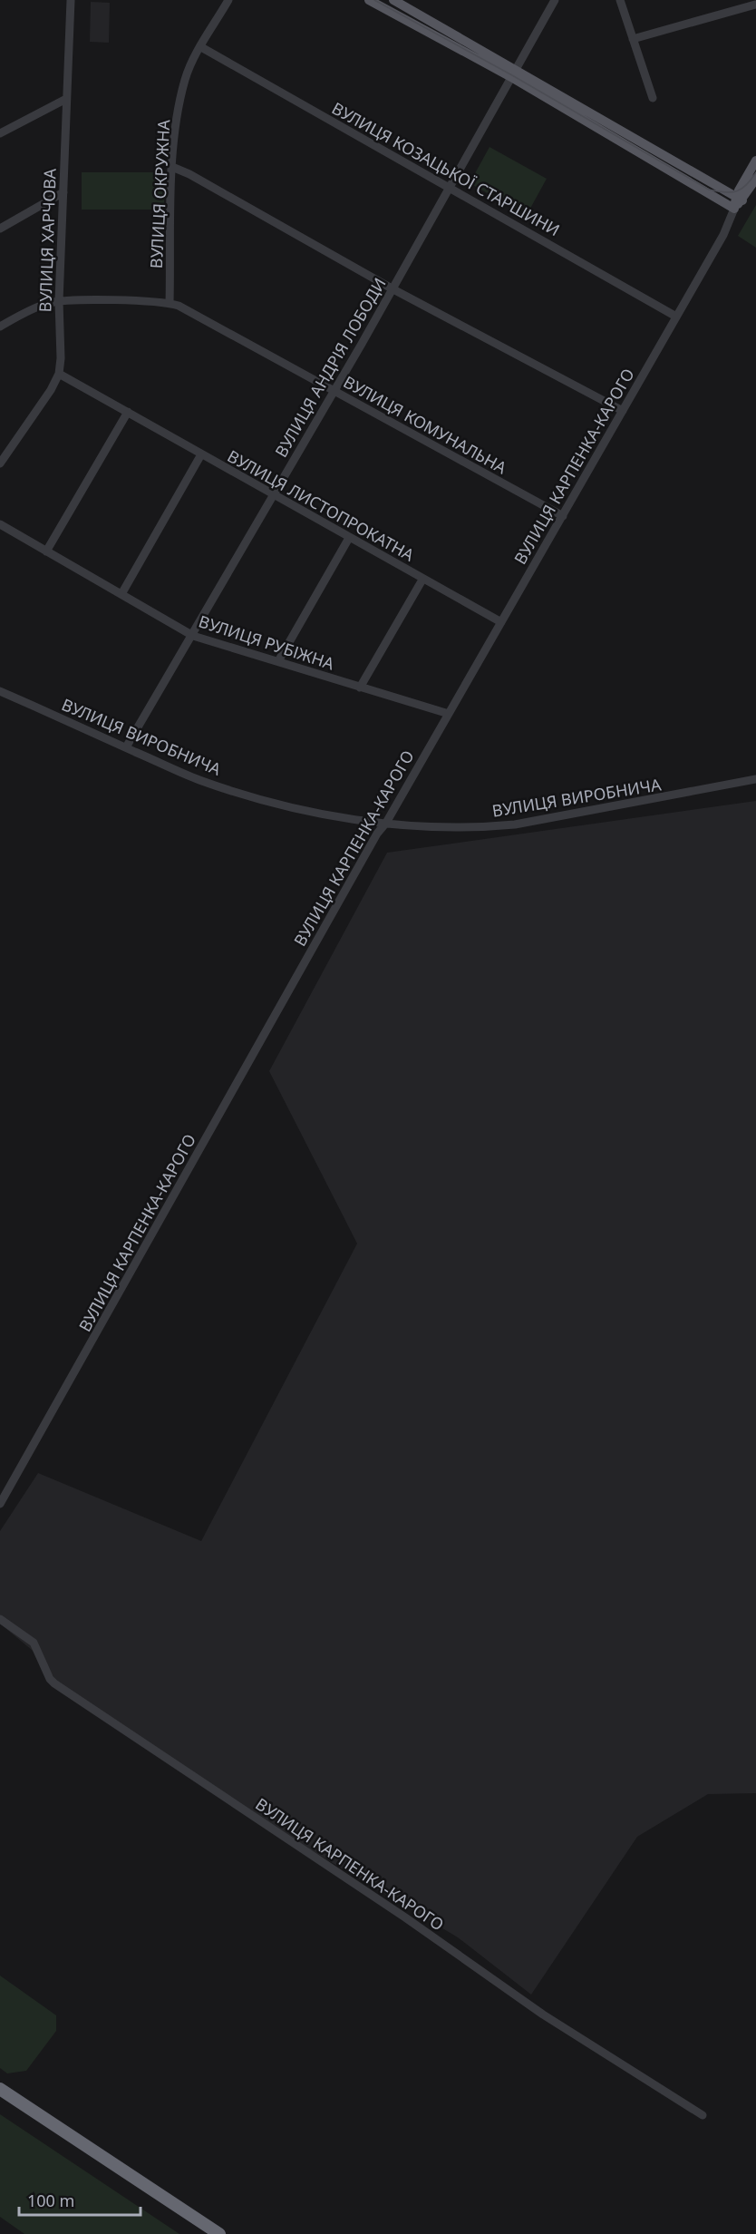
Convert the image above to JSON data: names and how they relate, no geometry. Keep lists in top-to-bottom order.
{
  "streets": {
    "main road": ["ВУЛИЦЯ КАРПЕНКА-КАРОГО"],
    "street": [
      "ВУЛИЦЯ КОЗАЦЬКОЇ СТАРШИНИ",
      "ВУЛИЦЯ ОКРУЖНА",
      "ВУЛИЦЯ ХАРЧОВА",
      "ВУЛИЦЯ АНДРІЯ ЛОБОДИ",
      "ВУЛИЦЯ КОМУНАЛЬНА",
      "ВУЛИЦЯ ЛИСТОПРОКАТНА",
      "ВУЛИЦЯ РУБІЖНА",
      "ВУЛИЦЯ ВИРОБНИЧА"
    ]
  },
  "crossings": [
    ["ВУЛИЦЯ КОЗАЦЬКОЇ СТАРШИНИ", "ВУЛИЦЯ ОКРУЖНА"],
    ["ВУЛИЦЯ КОЗАЦЬКОЇ СТАРШИНИ", "ВУЛИЦЯ АНДРІЯ ЛОБОДИ"],
    ["ВУЛИЦЯ КОЗАЦЬКОЇ СТАРШИНИ", "ВУЛИЦЯ КАРПЕНКА-КАРОГО"],
    ["ВУЛИЦЯ ОКРУЖНА", "ВУЛИЦЯ КОМУНАЛЬНА"],
    ["ВУЛИЦЯ ХАРЧОВА", "ВУЛИЦЯ КОМУНАЛЬНА"],
    ["ВУЛИЦЯ ХАРЧОВА", "ВУЛИЦЯ ЛИСТОПРОКАТНА"],
    ["ВУЛИЦЯ АНДРІЯ ЛОБОДИ", "ВУЛИЦЯ КОМУНАЛЬНА"],
    ["ВУЛИЦЯ АНДРІЯ ЛОБОДИ", "ВУЛИЦЯ ЛИСТОПРОКАТНА"],
    ["ВУЛИЦЯ АНДРІЯ ЛОБОДИ", "ВУЛИЦЯ РУБІЖНА"],
    ["ВУЛИЦЯ АНДРІЯ ЛОБОДИ", "ВУЛИЦЯ ВИРОБНИЧА"],
    ["ВУЛИЦЯ КОМУНАЛЬНА", "ВУЛИЦЯ КАРПЕНКА-КАРОГО"],
    ["ВУЛИЦЯ КАРПЕНКА-КАРОГО", "ВУЛИЦЯ ЛИСТОПРОКАТНА"],
    ["ВУЛИЦЯ КАРПЕНКА-КАРОГО", "ВУЛИЦЯ РУБІЖНА"],
    ["ВУЛИЦЯ КАРПЕНКА-КАРОГО", "ВУЛИЦЯ ВИРОБНИЧА"]
  ],
  "scale_bar": "100 m"
}
